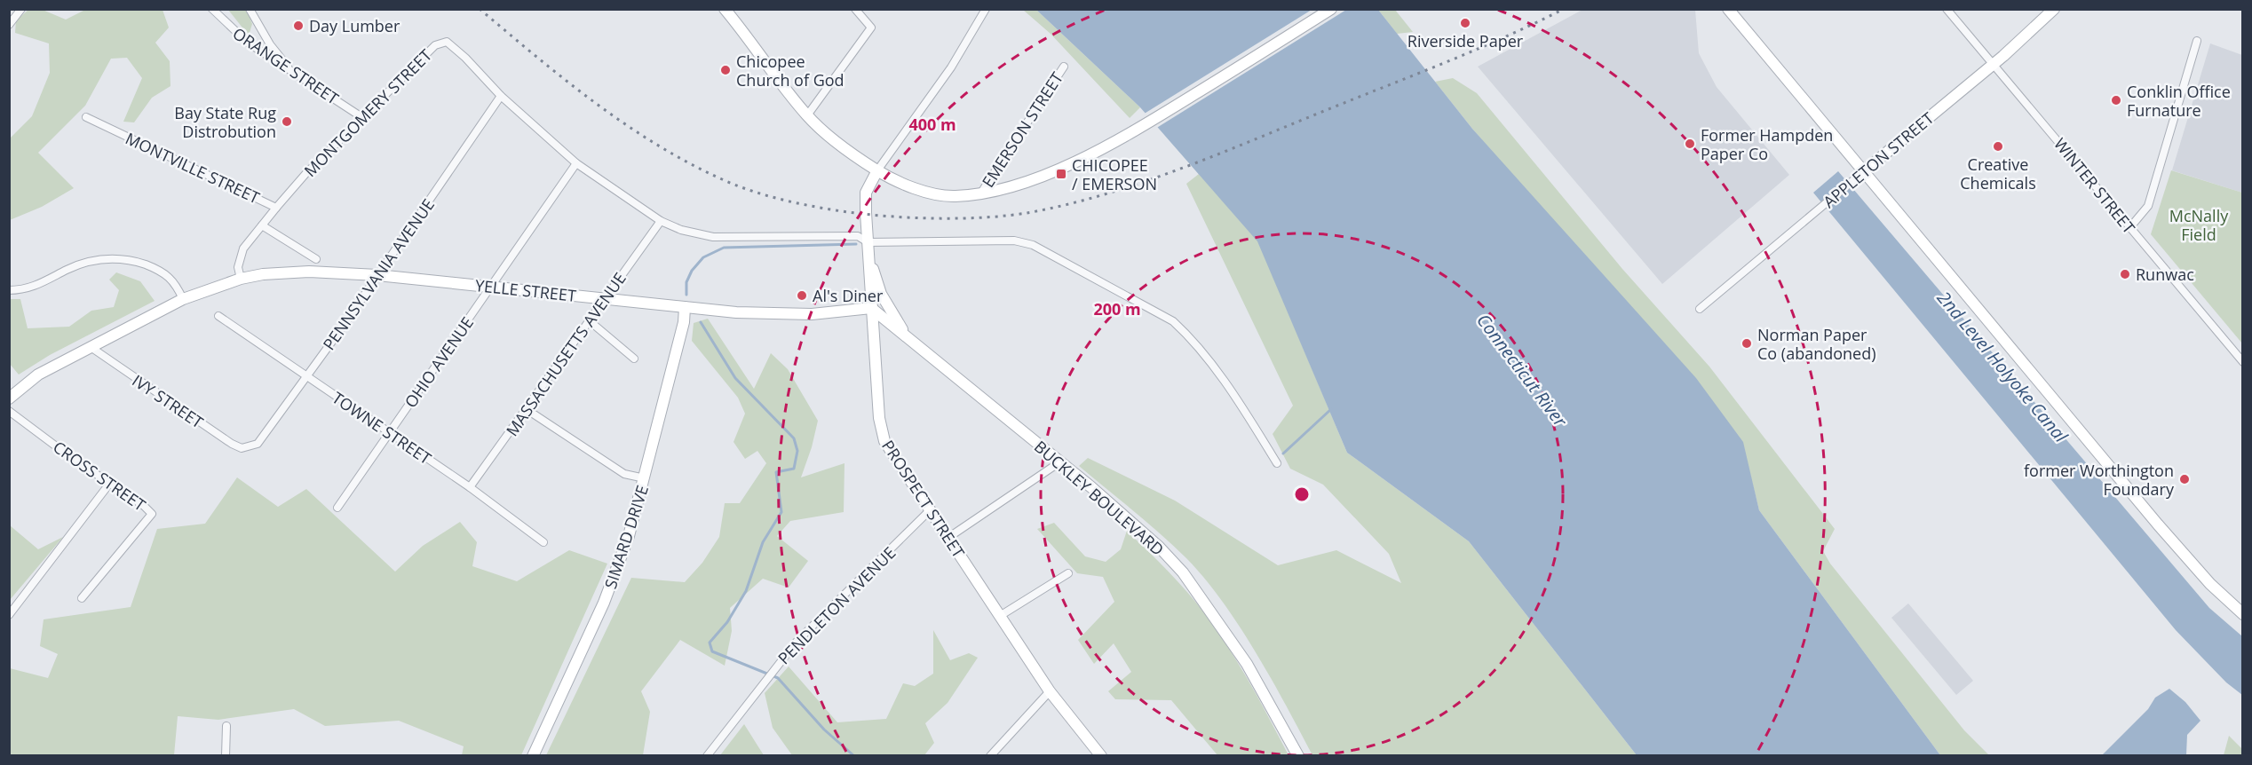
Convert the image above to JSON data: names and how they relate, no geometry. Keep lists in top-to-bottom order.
{
  "streets": {
    "main road": [
      "APPLETON STREET",
      "YELLE STREET",
      "BUCKLEY BOULEVARD",
      "PROSPECT STREET",
      "SIMARD DRIVE"
    ],
    "street": [
      "ORANGE STREET",
      "MONTGOMERY STREET",
      "EMERSON STREET",
      "MONTVILLE STREET",
      "WINTER STREET",
      "PENNSYLVANIA AVENUE",
      "MASSACHUSETTS AVENUE",
      "OHIO AVENUE",
      "IVY STREET",
      "TOWNE STREET",
      "CROSS STREET",
      "PENDLETON AVENUE"
    ]
  },
  "crossings": [
    ["ORANGE STREET", "MONTGOMERY STREET"],
    ["MONTGOMERY STREET", "MONTVILLE STREET"],
    ["MONTGOMERY STREET", "PENNSYLVANIA AVENUE"],
    ["MONTGOMERY STREET", "YELLE STREET"],
    ["MONTGOMERY STREET", "MASSACHUSETTS AVENUE"],
    ["MONTGOMERY STREET", "OHIO AVENUE"],
    ["MONTGOMERY STREET", "PROSPECT STREET"],
    ["APPLETON STREET", "WINTER STREET"],
    ["PENNSYLVANIA AVENUE", "YELLE STREET"],
    ["PENNSYLVANIA AVENUE", "IVY STREET"],
    ["PENNSYLVANIA AVENUE", "TOWNE STREET"],
    ["YELLE STREET", "MASSACHUSETTS AVENUE"],
    ["YELLE STREET", "OHIO AVENUE"],
    ["YELLE STREET", "BUCKLEY BOULEVARD"],
    ["YELLE STREET", "PROSPECT STREET"],
    ["YELLE STREET", "SIMARD DRIVE"],
    ["MASSACHUSETTS AVENUE", "TOWNE STREET"],
    ["OHIO AVENUE", "TOWNE STREET"],
    ["BUCKLEY BOULEVARD", "PROSPECT STREET"],
    ["PROSPECT STREET", "PENDLETON AVENUE"]
  ],
  "water": ["2nd Level Holyoke Canal", "Connecticut River"],
  "parks": ["McNally Field"],
  "places": {
    "other": [
      "Riverside Paper",
      "Day Lumber",
      "Chicopee Church of God",
      "Conklin Office Furnature",
      "Bay State Rug Distrobution",
      "Former Hampden Paper Co",
      "Creative Chemicals",
      "Runwac",
      "Al's Diner",
      "Norman Paper Co (abandoned)",
      "former Worthington Foundary"
    ],
    "transit": ["CHICOPEE / EMERSON"]
  },
  "rings": ["400 m", "200 m"]
}
